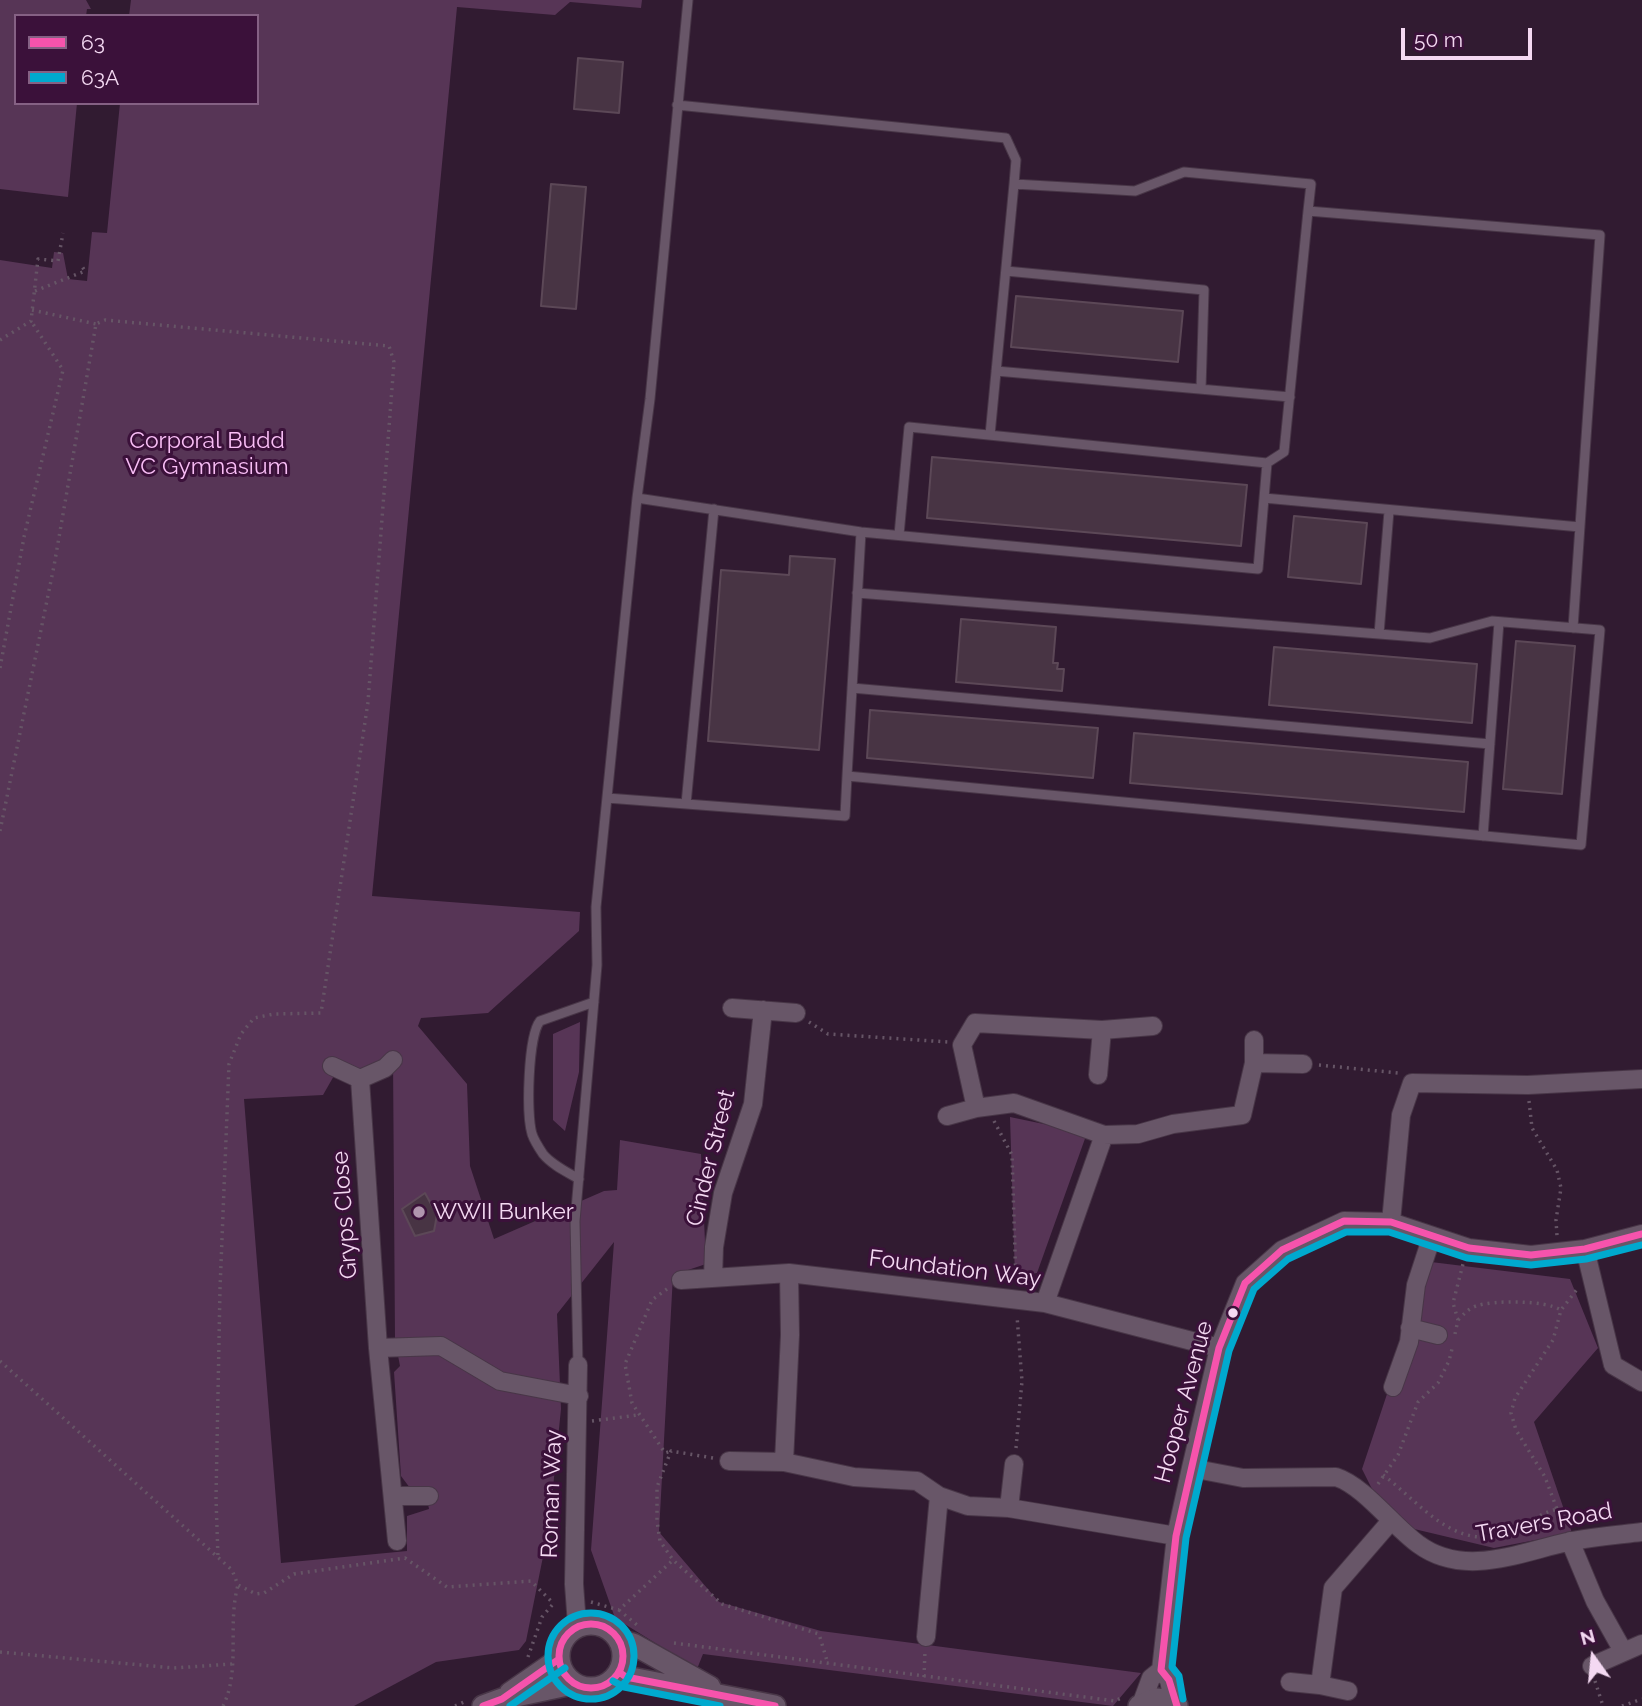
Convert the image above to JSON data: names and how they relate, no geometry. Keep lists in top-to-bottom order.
{
  "streets": {
    "street": [
      "Cinder Street",
      "Gryps Close",
      "Foundation Way",
      "Hooper Avenue",
      "Roman Way",
      "Travers Road"
    ]
  },
  "crossings": [
    ["Cinder Street", "Foundation Way"],
    ["Foundation Way", "Hooper Avenue"],
    ["Hooper Avenue", "Travers Road"]
  ],
  "parks": ["Corporal Budd VC Gymnasium"],
  "places": ["WWII Bunker"],
  "lines": ["transit line 63", "transit line 63A"],
  "legend": ["63", "63A"],
  "scale_bar": "50 m",
  "north": "top"
}
